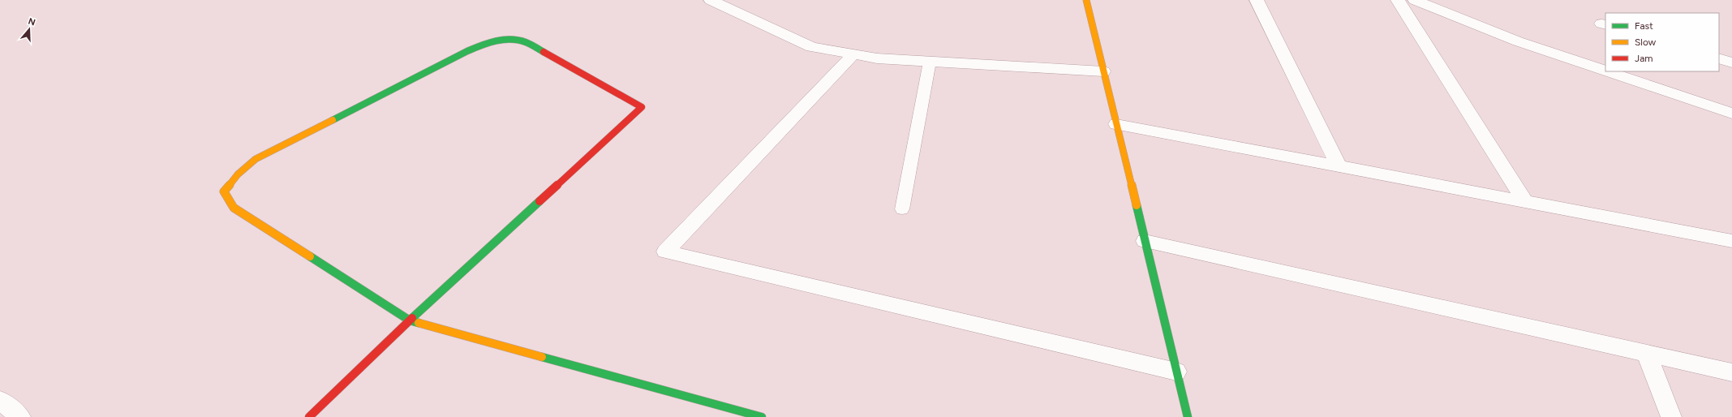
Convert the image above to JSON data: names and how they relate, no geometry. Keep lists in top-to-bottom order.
{
  "legend": ["Fast", "Slow", "Jam"],
  "north": "top"
}
